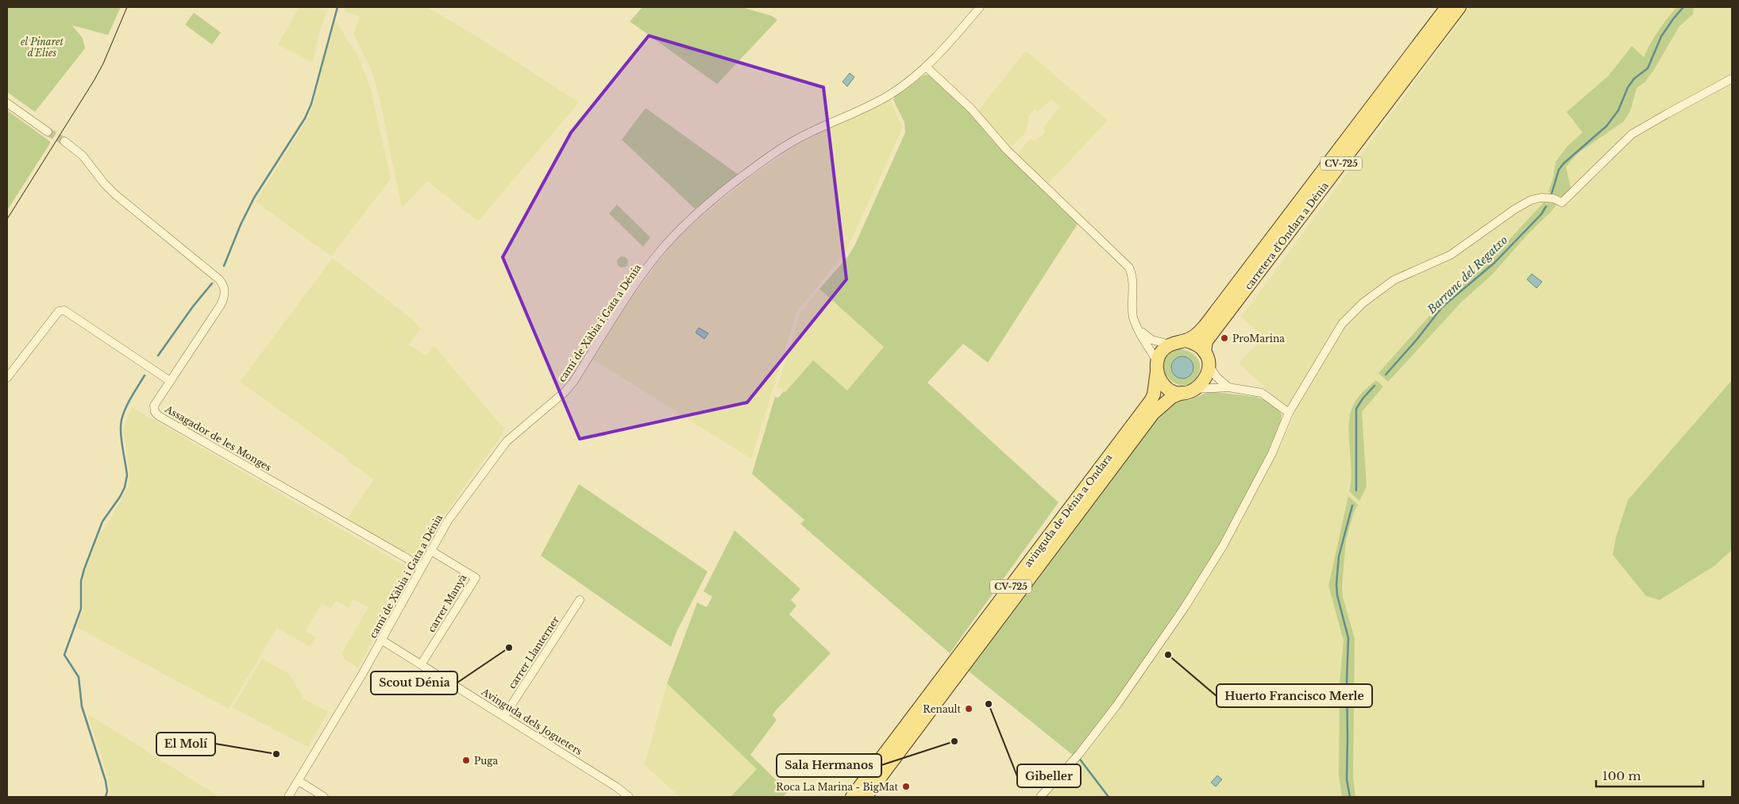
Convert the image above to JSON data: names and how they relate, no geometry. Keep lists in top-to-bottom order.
{
  "streets": {
    "main road": ["CV-725", "carretera d'Ondara a Dénia", "avinguda de Dénia a Ondara"],
    "street": [
      "camí de Xàbia i Gata a Dénia",
      "Assagador de les Monges",
      "carrer Manyà",
      "carrer Llanterner",
      "Avinguda dels Jogueters"
    ]
  },
  "crossings": [
    ["CV-725", "carretera d'Ondara a Dénia"],
    ["CV-725", "avinguda de Dénia a Ondara"],
    ["carretera d'Ondara a Dénia", "avinguda de Dénia a Ondara"],
    ["camí de Xàbia i Gata a Dénia", "Assagador de les Monges"],
    ["camí de Xàbia i Gata a Dénia", "carrer Manyà"],
    ["camí de Xàbia i Gata a Dénia", "Avinguda dels Jogueters"],
    ["carrer Manyà", "Avinguda dels Jogueters"],
    ["carrer Llanterner", "Avinguda dels Jogueters"]
  ],
  "water": ["Barranc del Regatxo"],
  "parks": ["el Pinaret d'Elies"],
  "places": [
    "ProMarina",
    "Scout Dénia",
    "Huerto Francisco Merle",
    "Gibeller",
    "Renault",
    "Sala Hermanos",
    "El Molí",
    "Puga",
    "Roca La Marina - BigMat"
  ],
  "scale_bar": "100 m"
}
